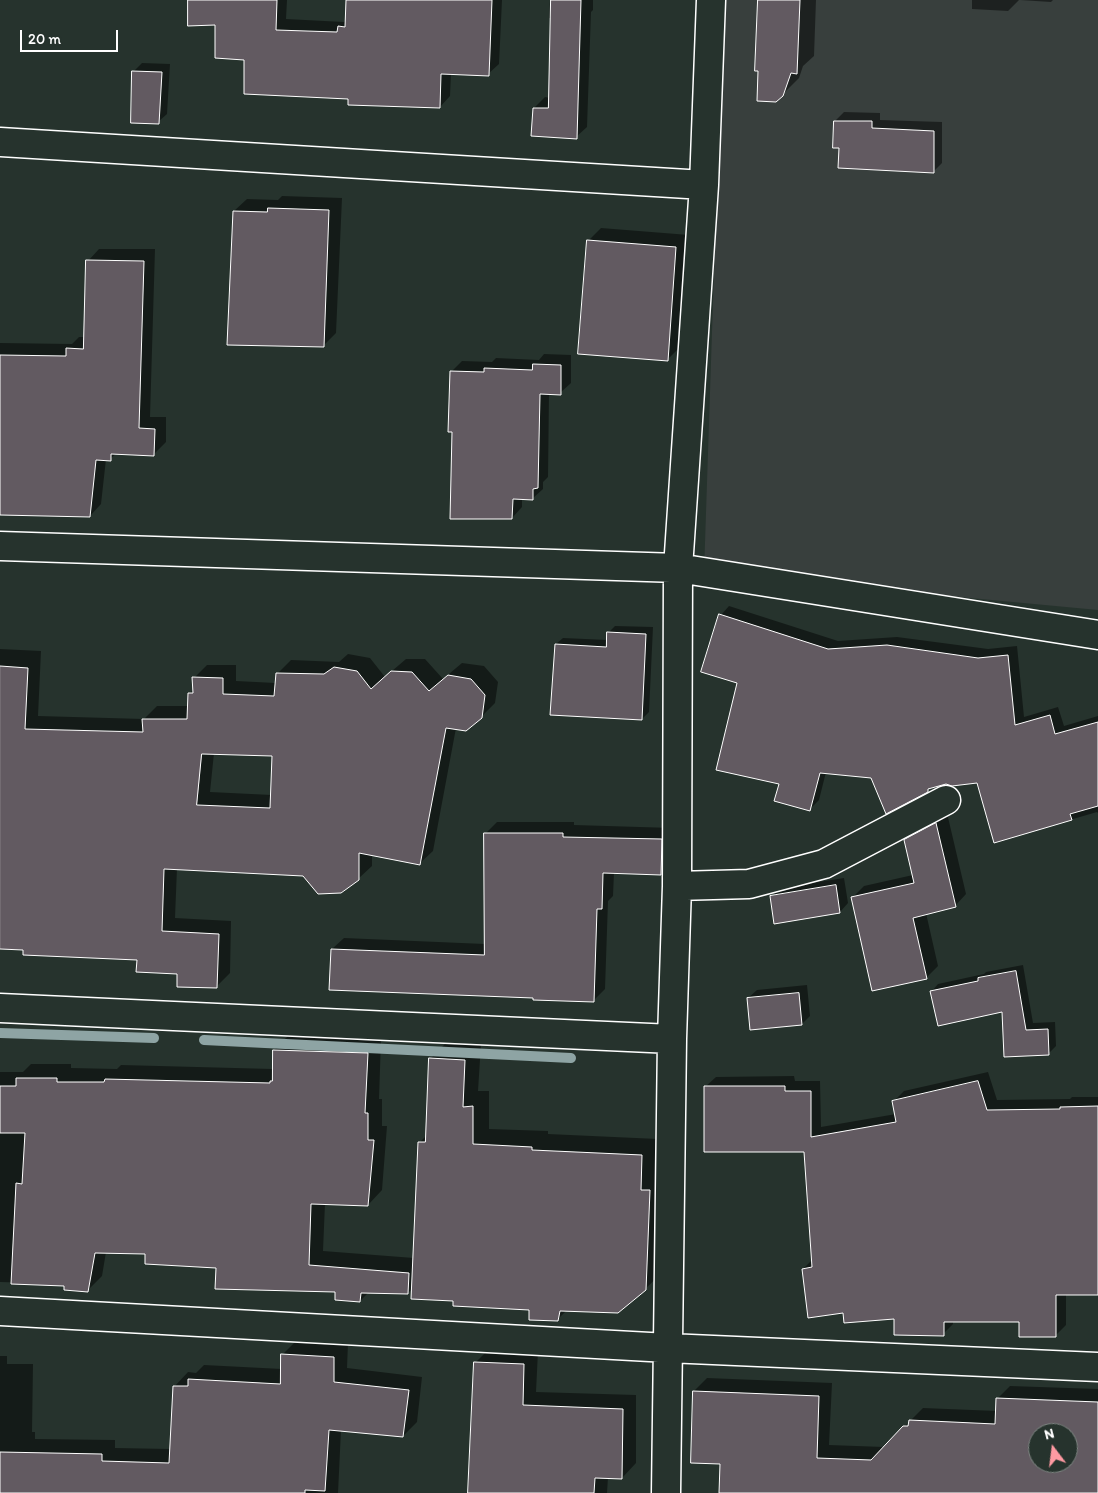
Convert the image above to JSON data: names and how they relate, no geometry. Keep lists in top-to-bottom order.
{
  "scale_bar": "20 m",
  "north": "top"
}
